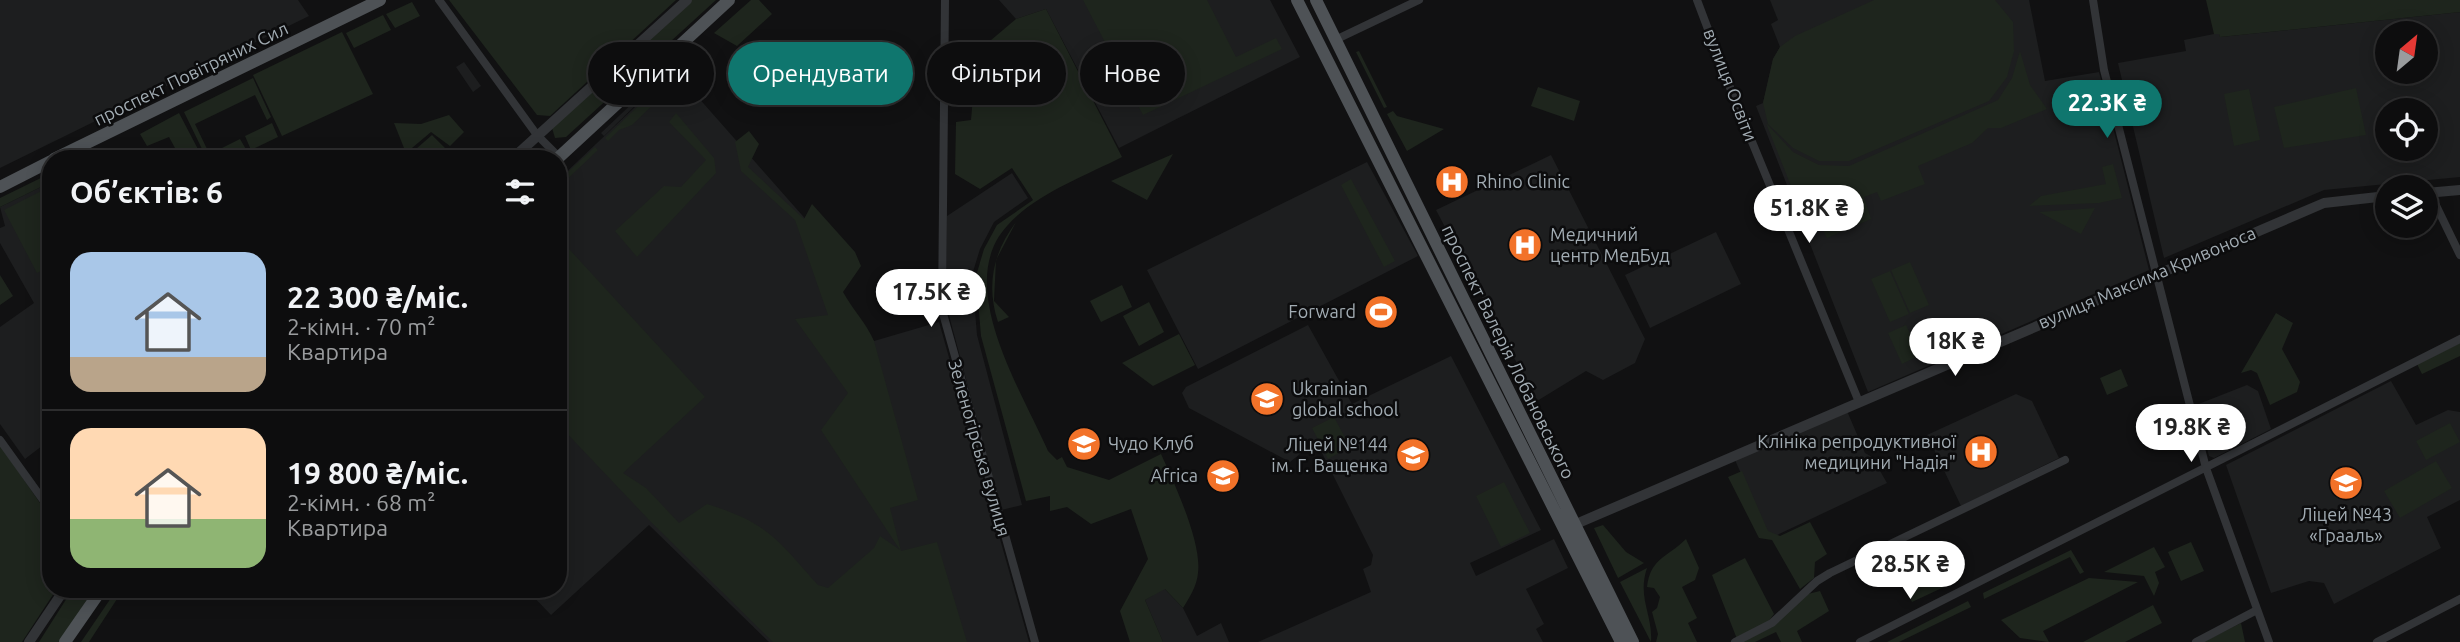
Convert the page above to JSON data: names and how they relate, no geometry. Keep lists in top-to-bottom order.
{
  "streets": {
    "main road": ["проспект Повітряних Сил", "проспект Валерія Лобановського"],
    "street": ["вулиця Освіти", "вулиця Максима Кривоноса", "Зеленогірська вулиця"]
  },
  "crossings": [
    ["вулиця Освіти", "вулиця Максима Кривоноса"],
    ["вулиця Максима Кривоноса", "проспект Валерія Лобановського"]
  ],
  "places": {
    "hospital": ["Rhino Clinic", "Медичний центр МедБуд", "Клініка репродуктивної медицини \"Надія\""],
    "sports": ["Forward"],
    "school or university": [
      "Ukrainian global school",
      "Чудо Клуб",
      "Ліцей №144 ім. Г. Ващенка",
      "Africa",
      "Ліцей №43 «Грааль»"
    ]
  },
  "north": "top right",
  "page": {
    "chip": [
      "Купити",
      "Орендувати",
      "Фільтри",
      "Нове"
    ],
    "price": [
      "22.3K ₴",
      "51.8K ₴",
      "17.5K ₴",
      "18K ₴",
      "19.8K ₴",
      "28.5K ₴"
    ],
    "heading": "Об’єктів: 6",
    "list": [
      {
        "name": "22 300 ₴/міс.",
        "note": "2-кімн. · 70 m² · Квартира"
      },
      {
        "name": "19 800 ₴/міс.",
        "note": "2-кімн. · 68 m² · Квартира"
      }
    ]
  }
}
